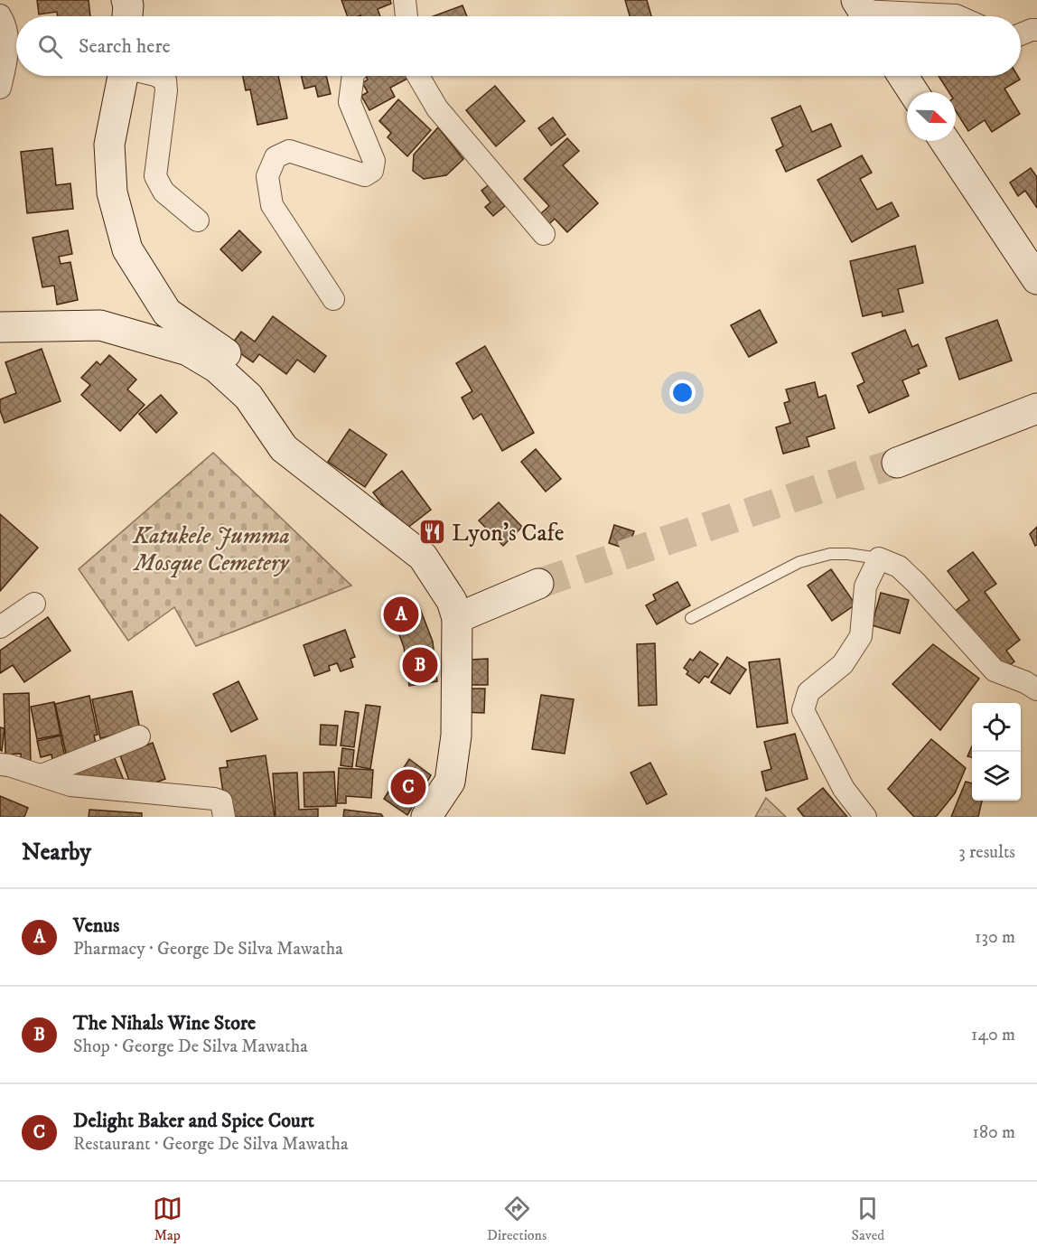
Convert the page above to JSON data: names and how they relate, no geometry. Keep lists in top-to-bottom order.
{
  "parks": ["Katukele Jumma Mosque Cemetery"],
  "places": {
    "restaurant": ["Lyon's Cafe"]
  },
  "north": "right",
  "page": {
    "search": "Search here",
    "pins": ["A", "B", "C"],
    "heading": ["Nearby", "3 results"],
    "list": [
      {
        "mark": "A",
        "name": "Venus",
        "note": "Pharmacy · George De Silva Mawatha",
        "value": "130 m"
      },
      {
        "mark": "B",
        "name": "The Nihals Wine Store",
        "note": "Shop · George De Silva Mawatha",
        "value": "140 m"
      },
      {
        "mark": "C",
        "name": "Delight Baker and Spice Court",
        "note": "Restaurant · George De Silva Mawatha",
        "value": "180 m"
      }
    ],
    "nav": ["Map", "Directions", "Saved"]
  }
}
